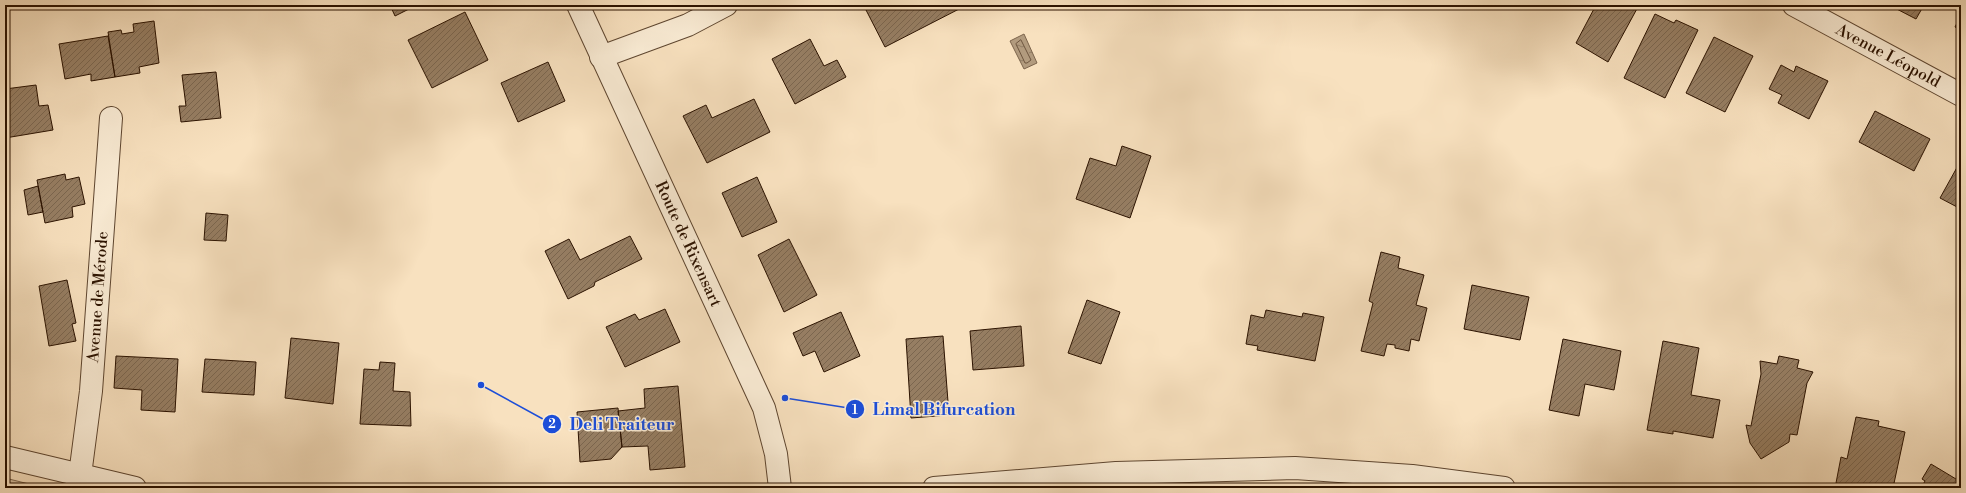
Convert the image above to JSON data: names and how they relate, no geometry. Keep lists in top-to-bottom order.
{
  "streets": {
    "street": ["Avenue Léopold", "Route de Rixensart", "Avenue de Mérode"]
  },
  "places": ["Deli Traiteur", "Limal Bifurcation"]
}
